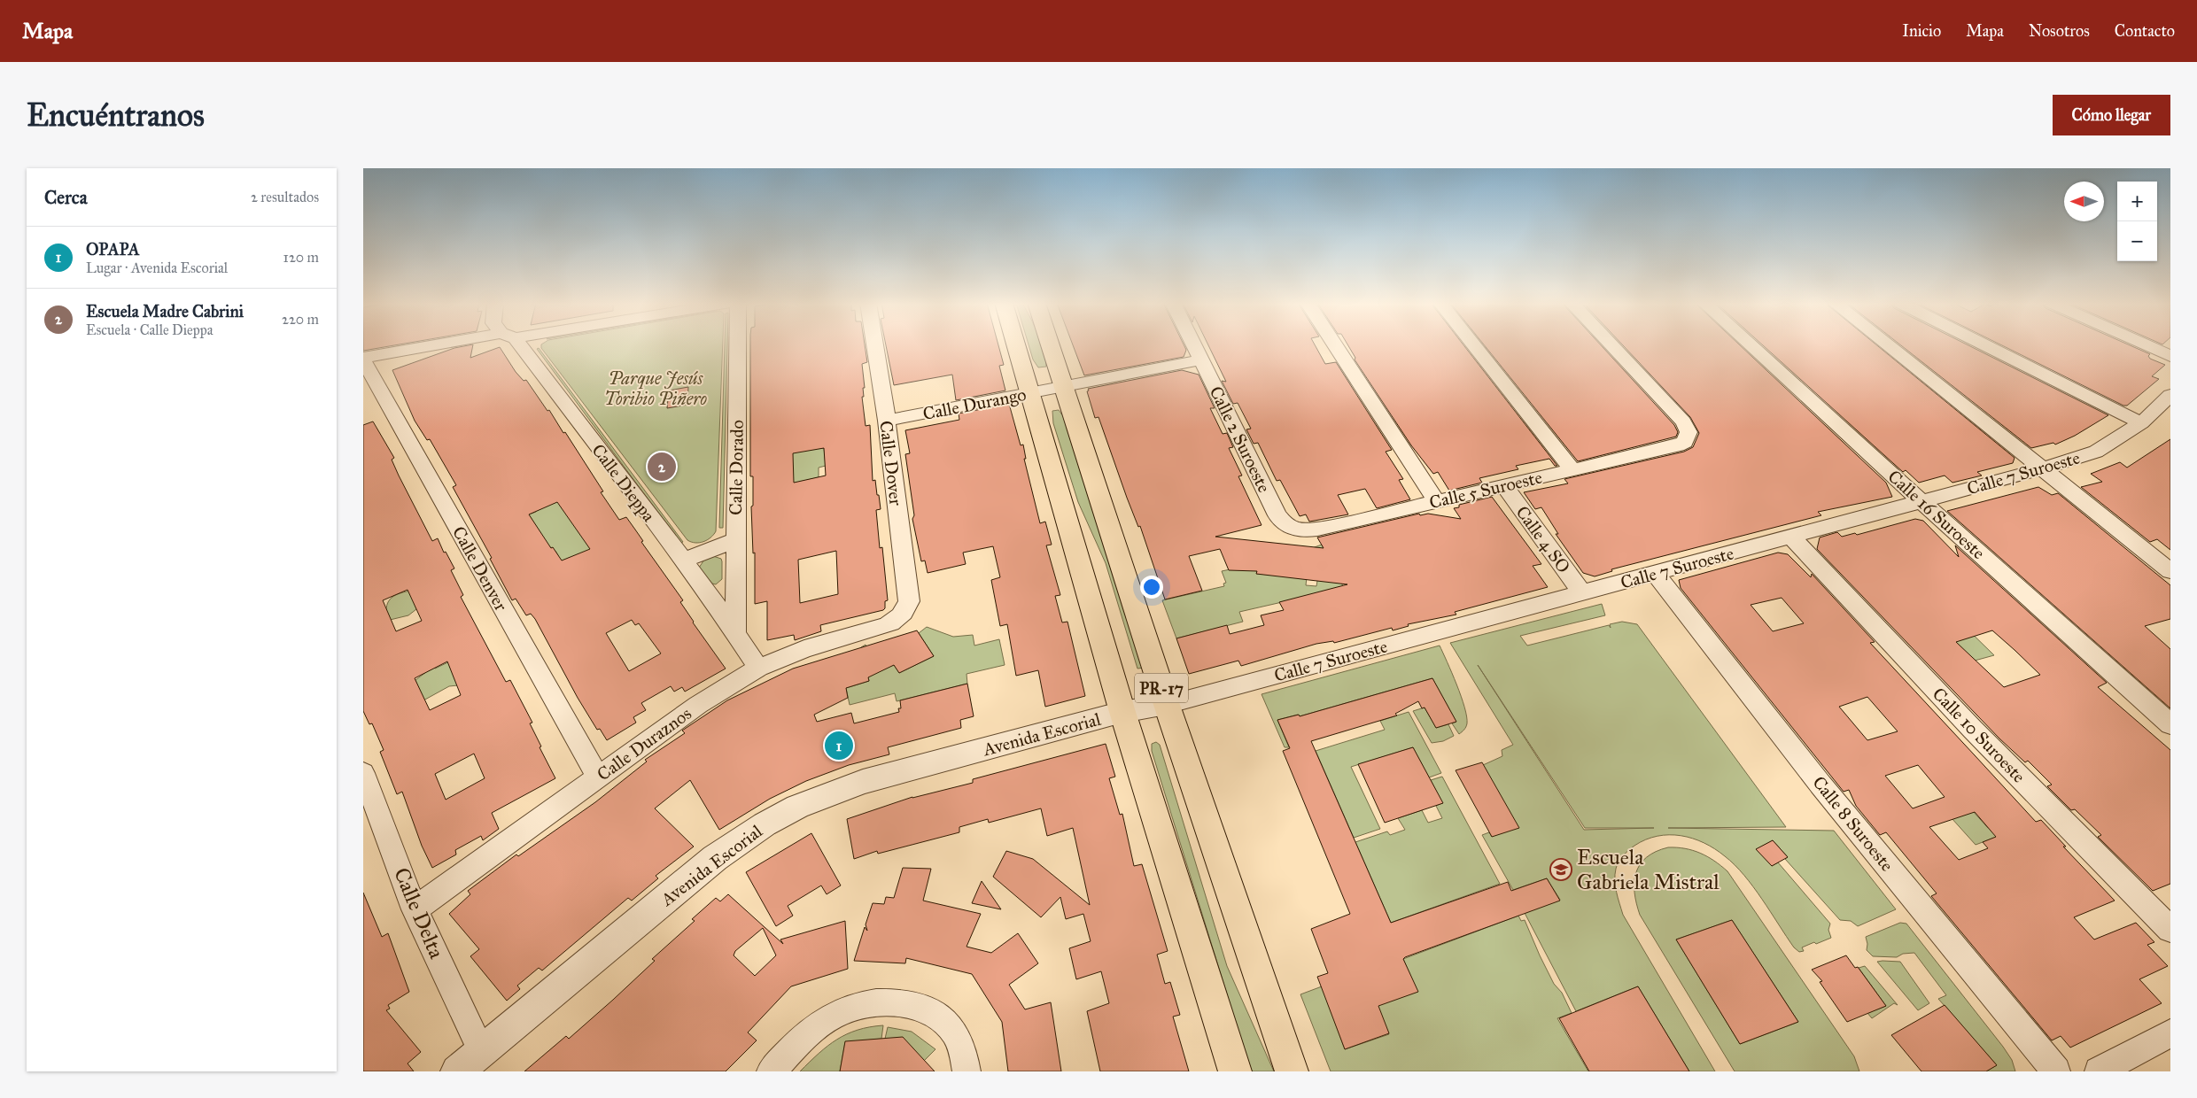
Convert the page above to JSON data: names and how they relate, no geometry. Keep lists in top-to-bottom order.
{
  "streets": {
    "main road": ["PR-17"],
    "street": [
      "Calle Durango",
      "Calle 2 Suroeste",
      "Calle Dover",
      "Calle Dorado",
      "Calle 7 Suroeste",
      "Calle Dieppa",
      "Calle 5 Suroeste",
      "Calle 16 Suroeste",
      "Calle 4 SO",
      "Calle Denver",
      "Avenida Escorial",
      "Calle 10 Suroeste",
      "Calle Duraznos",
      "Calle 8 Suroeste",
      "Calle Delta"
    ]
  },
  "crossings": [
    ["Calle Durango", "Calle 2 Suroeste"],
    ["Calle Durango", "Calle Dover"],
    ["Calle Durango", "PR-17"],
    ["Calle 2 Suroeste", "Calle 5 Suroeste"],
    ["Calle Dover", "Calle Duraznos"],
    ["Calle Dorado", "Calle Dieppa"],
    ["Calle 7 Suroeste", "Calle 16 Suroeste"],
    ["Calle 7 Suroeste", "Calle 4 SO"],
    ["Calle 7 Suroeste", "PR-17"],
    ["Calle 7 Suroeste", "Avenida Escorial"],
    ["Calle 7 Suroeste", "Calle 10 Suroeste"],
    ["Calle 7 Suroeste", "Calle 8 Suroeste"],
    ["Calle Dieppa", "Calle Duraznos"],
    ["Calle 5 Suroeste", "Calle 4 SO"],
    ["Calle Denver", "Calle Duraznos"],
    ["PR-17", "Avenida Escorial"],
    ["Avenida Escorial", "Calle Delta"],
    ["Calle Duraznos", "Calle Delta"]
  ],
  "parks": ["Parque Jesús Toribio Piñero"],
  "places": {
    "school or university": ["Escuela Gabriela Mistral"]
  },
  "north": "left",
  "page": {
    "header": "Mapa",
    "nav": [
      "Inicio",
      "Mapa",
      "Nosotros",
      "Contacto"
    ],
    "buttons": "Cómo llegar",
    "title": "Encuéntranos",
    "heading": ["Cerca", "2 resultados"],
    "map_buttons": ["+", "−"],
    "list": [
      {
        "mark": "1",
        "name": "OPAPA",
        "note": "Lugar · Avenida Escorial",
        "value": "120 m"
      },
      {
        "mark": "2",
        "name": "Escuela Madre Cabrini",
        "note": "Escuela · Calle Dieppa",
        "value": "220 m"
      }
    ],
    "pins": ["2", "1"]
  }
}
